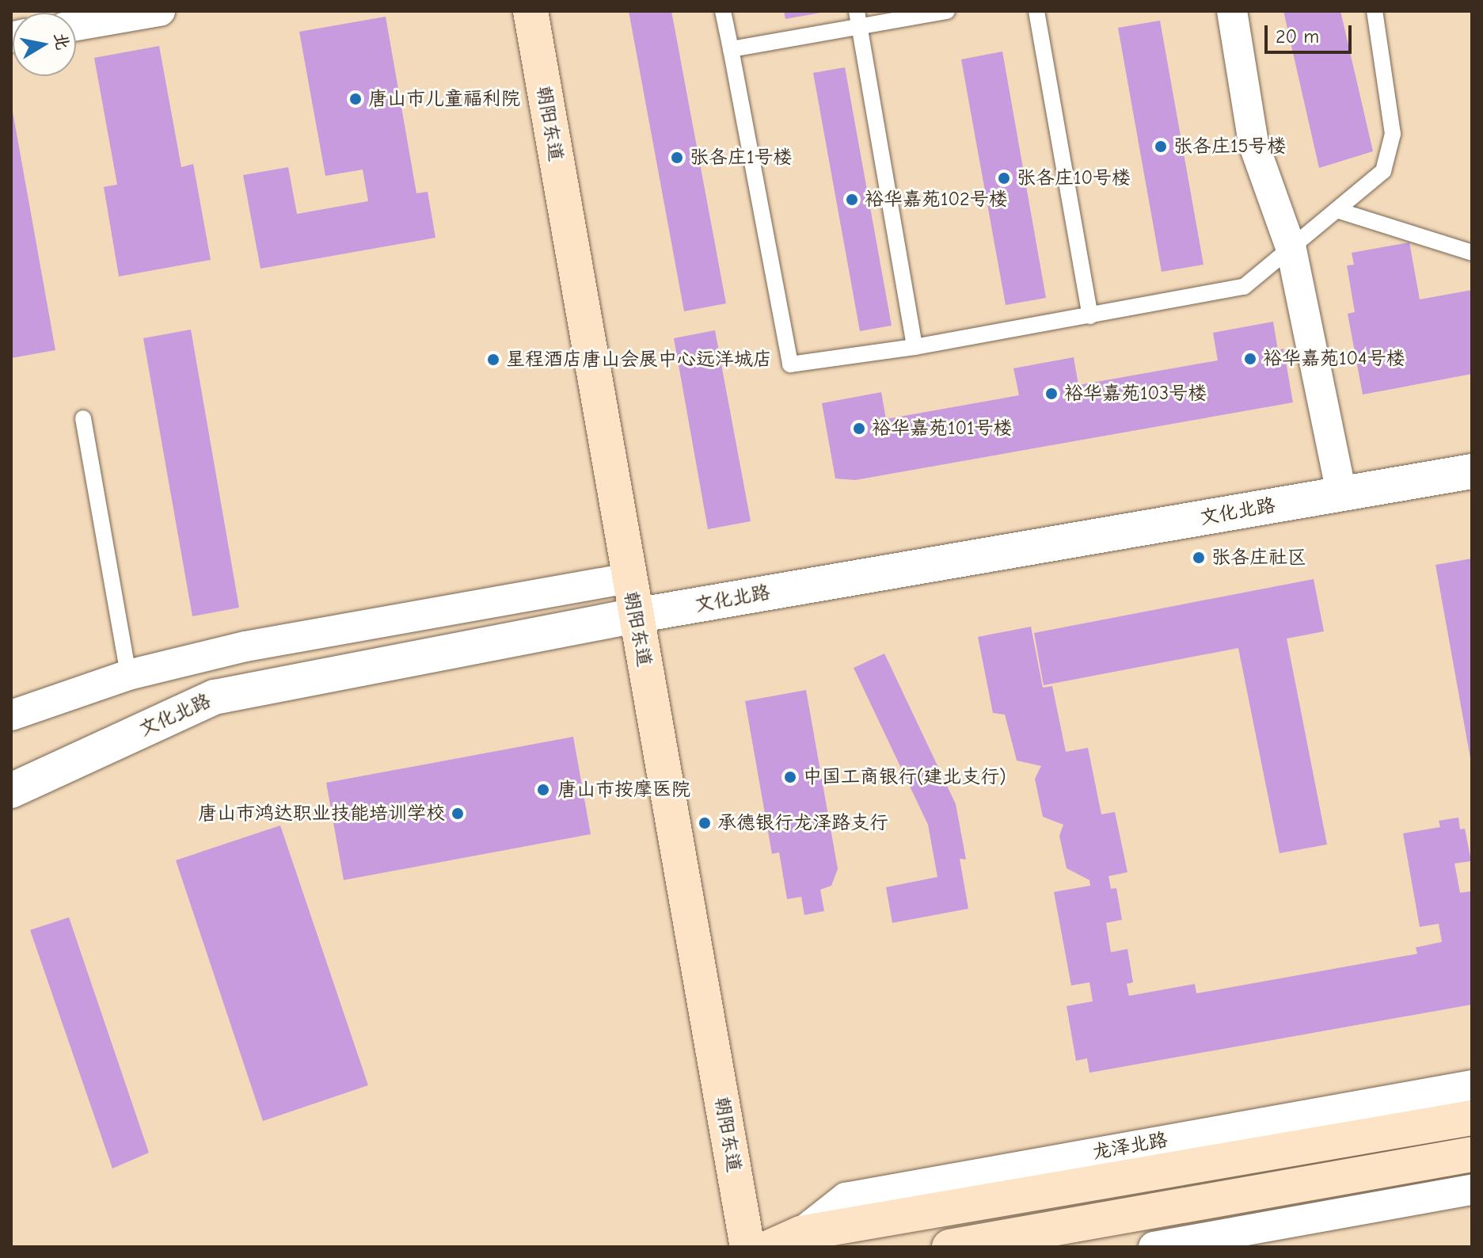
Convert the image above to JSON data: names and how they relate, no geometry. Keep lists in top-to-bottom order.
{
  "streets": {
    "main road": ["朝阳东道", "龙泽北路"],
    "street": ["文化北路"]
  },
  "crossings": [
    ["朝阳东道", "文化北路"]
  ],
  "places": [
    "唐山市儿童福利院",
    "张各庄15号楼",
    "张各庄1号楼",
    "张各庄10号楼",
    "裕华嘉苑102号楼",
    "裕华嘉苑104号楼",
    "星程酒店唐山会展中心远洋城店",
    "裕华嘉苑103号楼",
    "裕华嘉苑101号楼",
    "张各庄社区",
    "中国工商银行(建北支行)",
    "唐山市按摩医院",
    "唐山市鸿达职业技能培训学校",
    "承德银行龙泽路支行"
  ],
  "scale_bar": "20 m",
  "north": "right"
}
